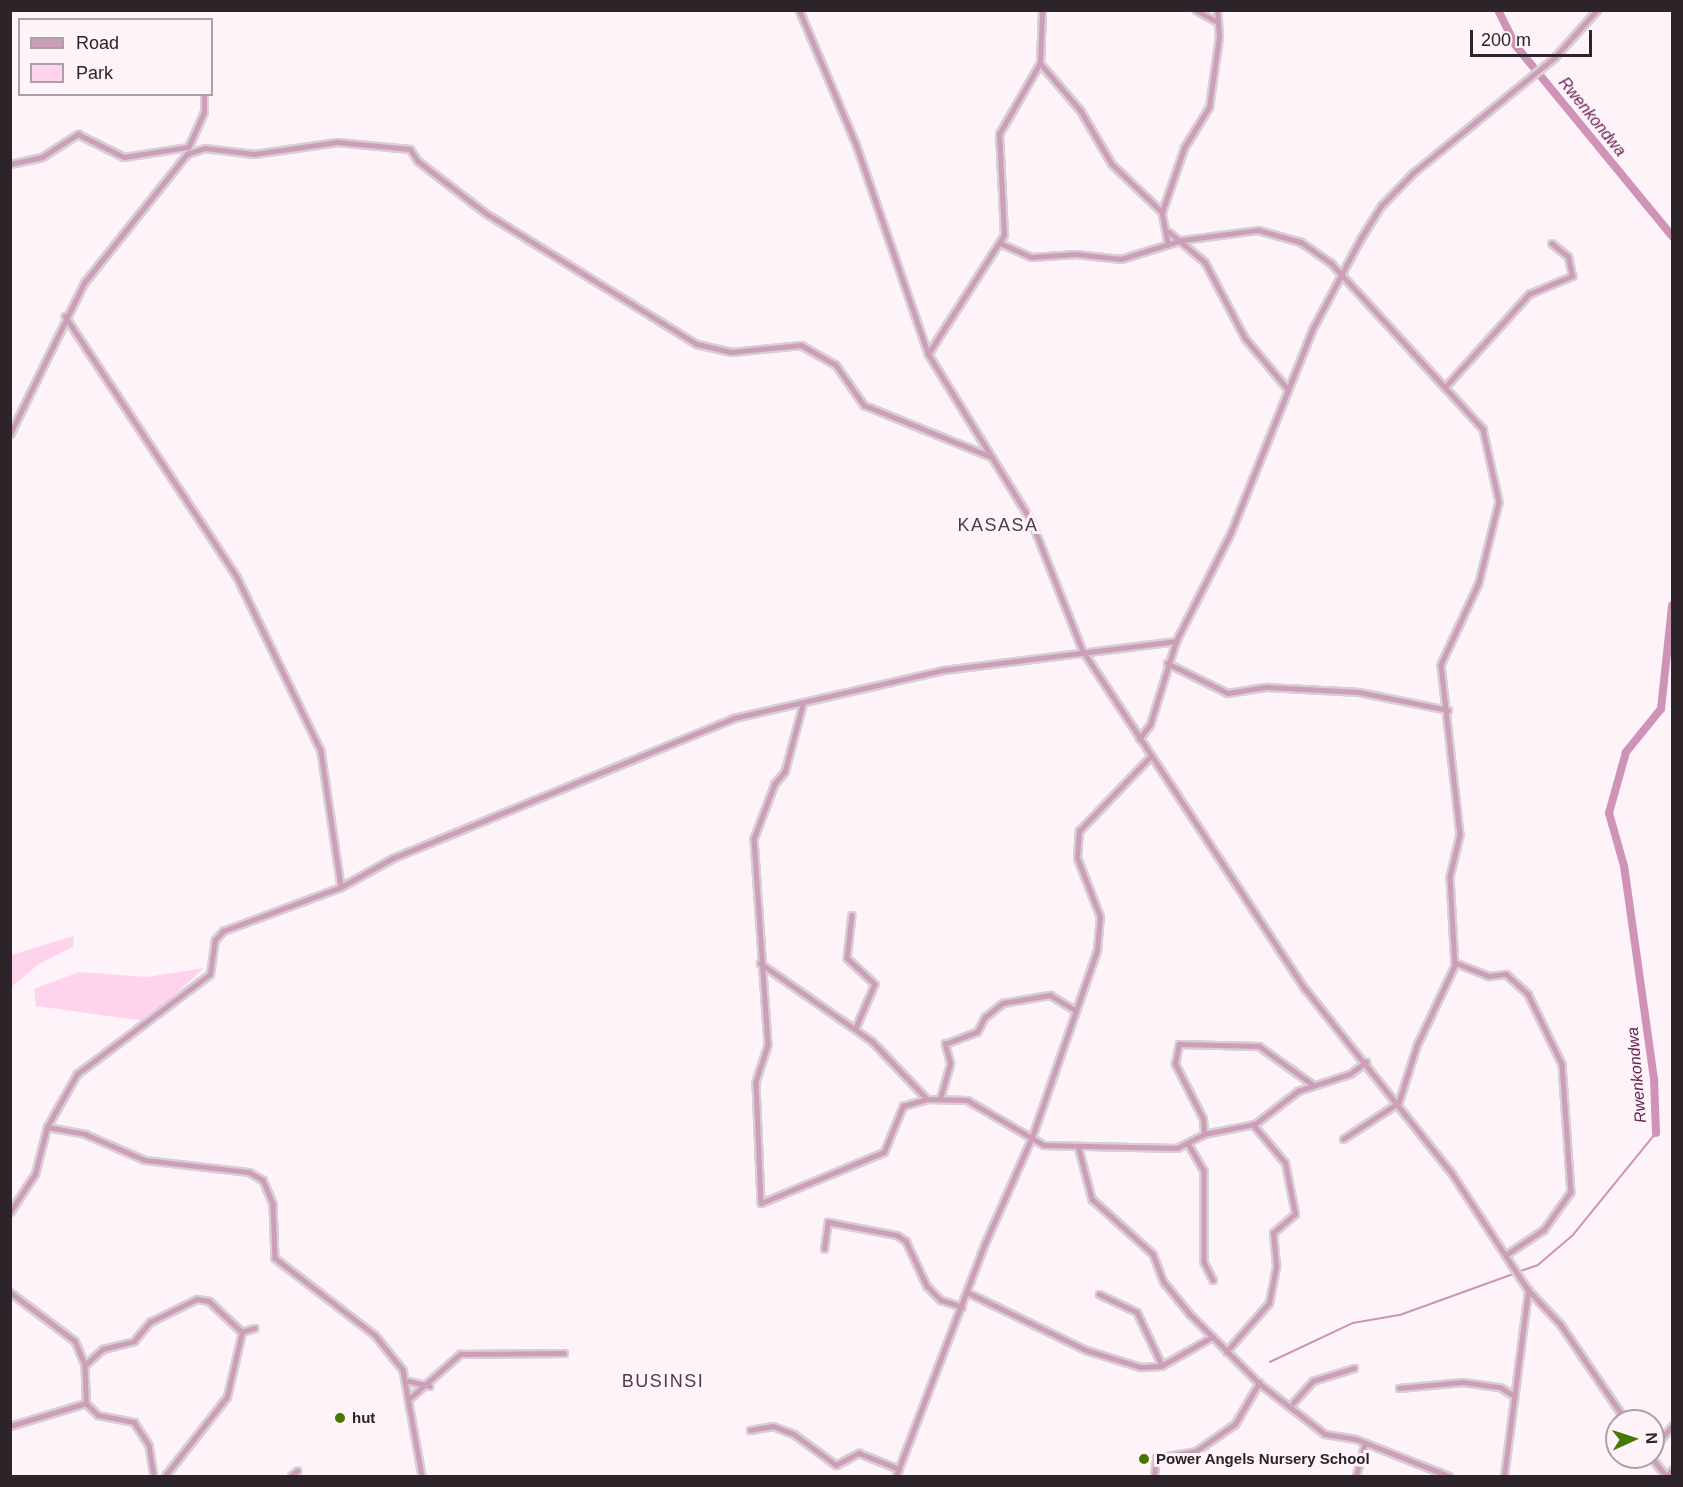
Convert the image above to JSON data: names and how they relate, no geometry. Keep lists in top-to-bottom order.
{
  "districts": ["KASASA", "BUSINSI"],
  "water": ["Rwenkondwa"],
  "places": ["hut", "Power Angels Nursery School"],
  "legend": ["Road", "Park"],
  "scale_bar": "200 m",
  "north": "right"
}
